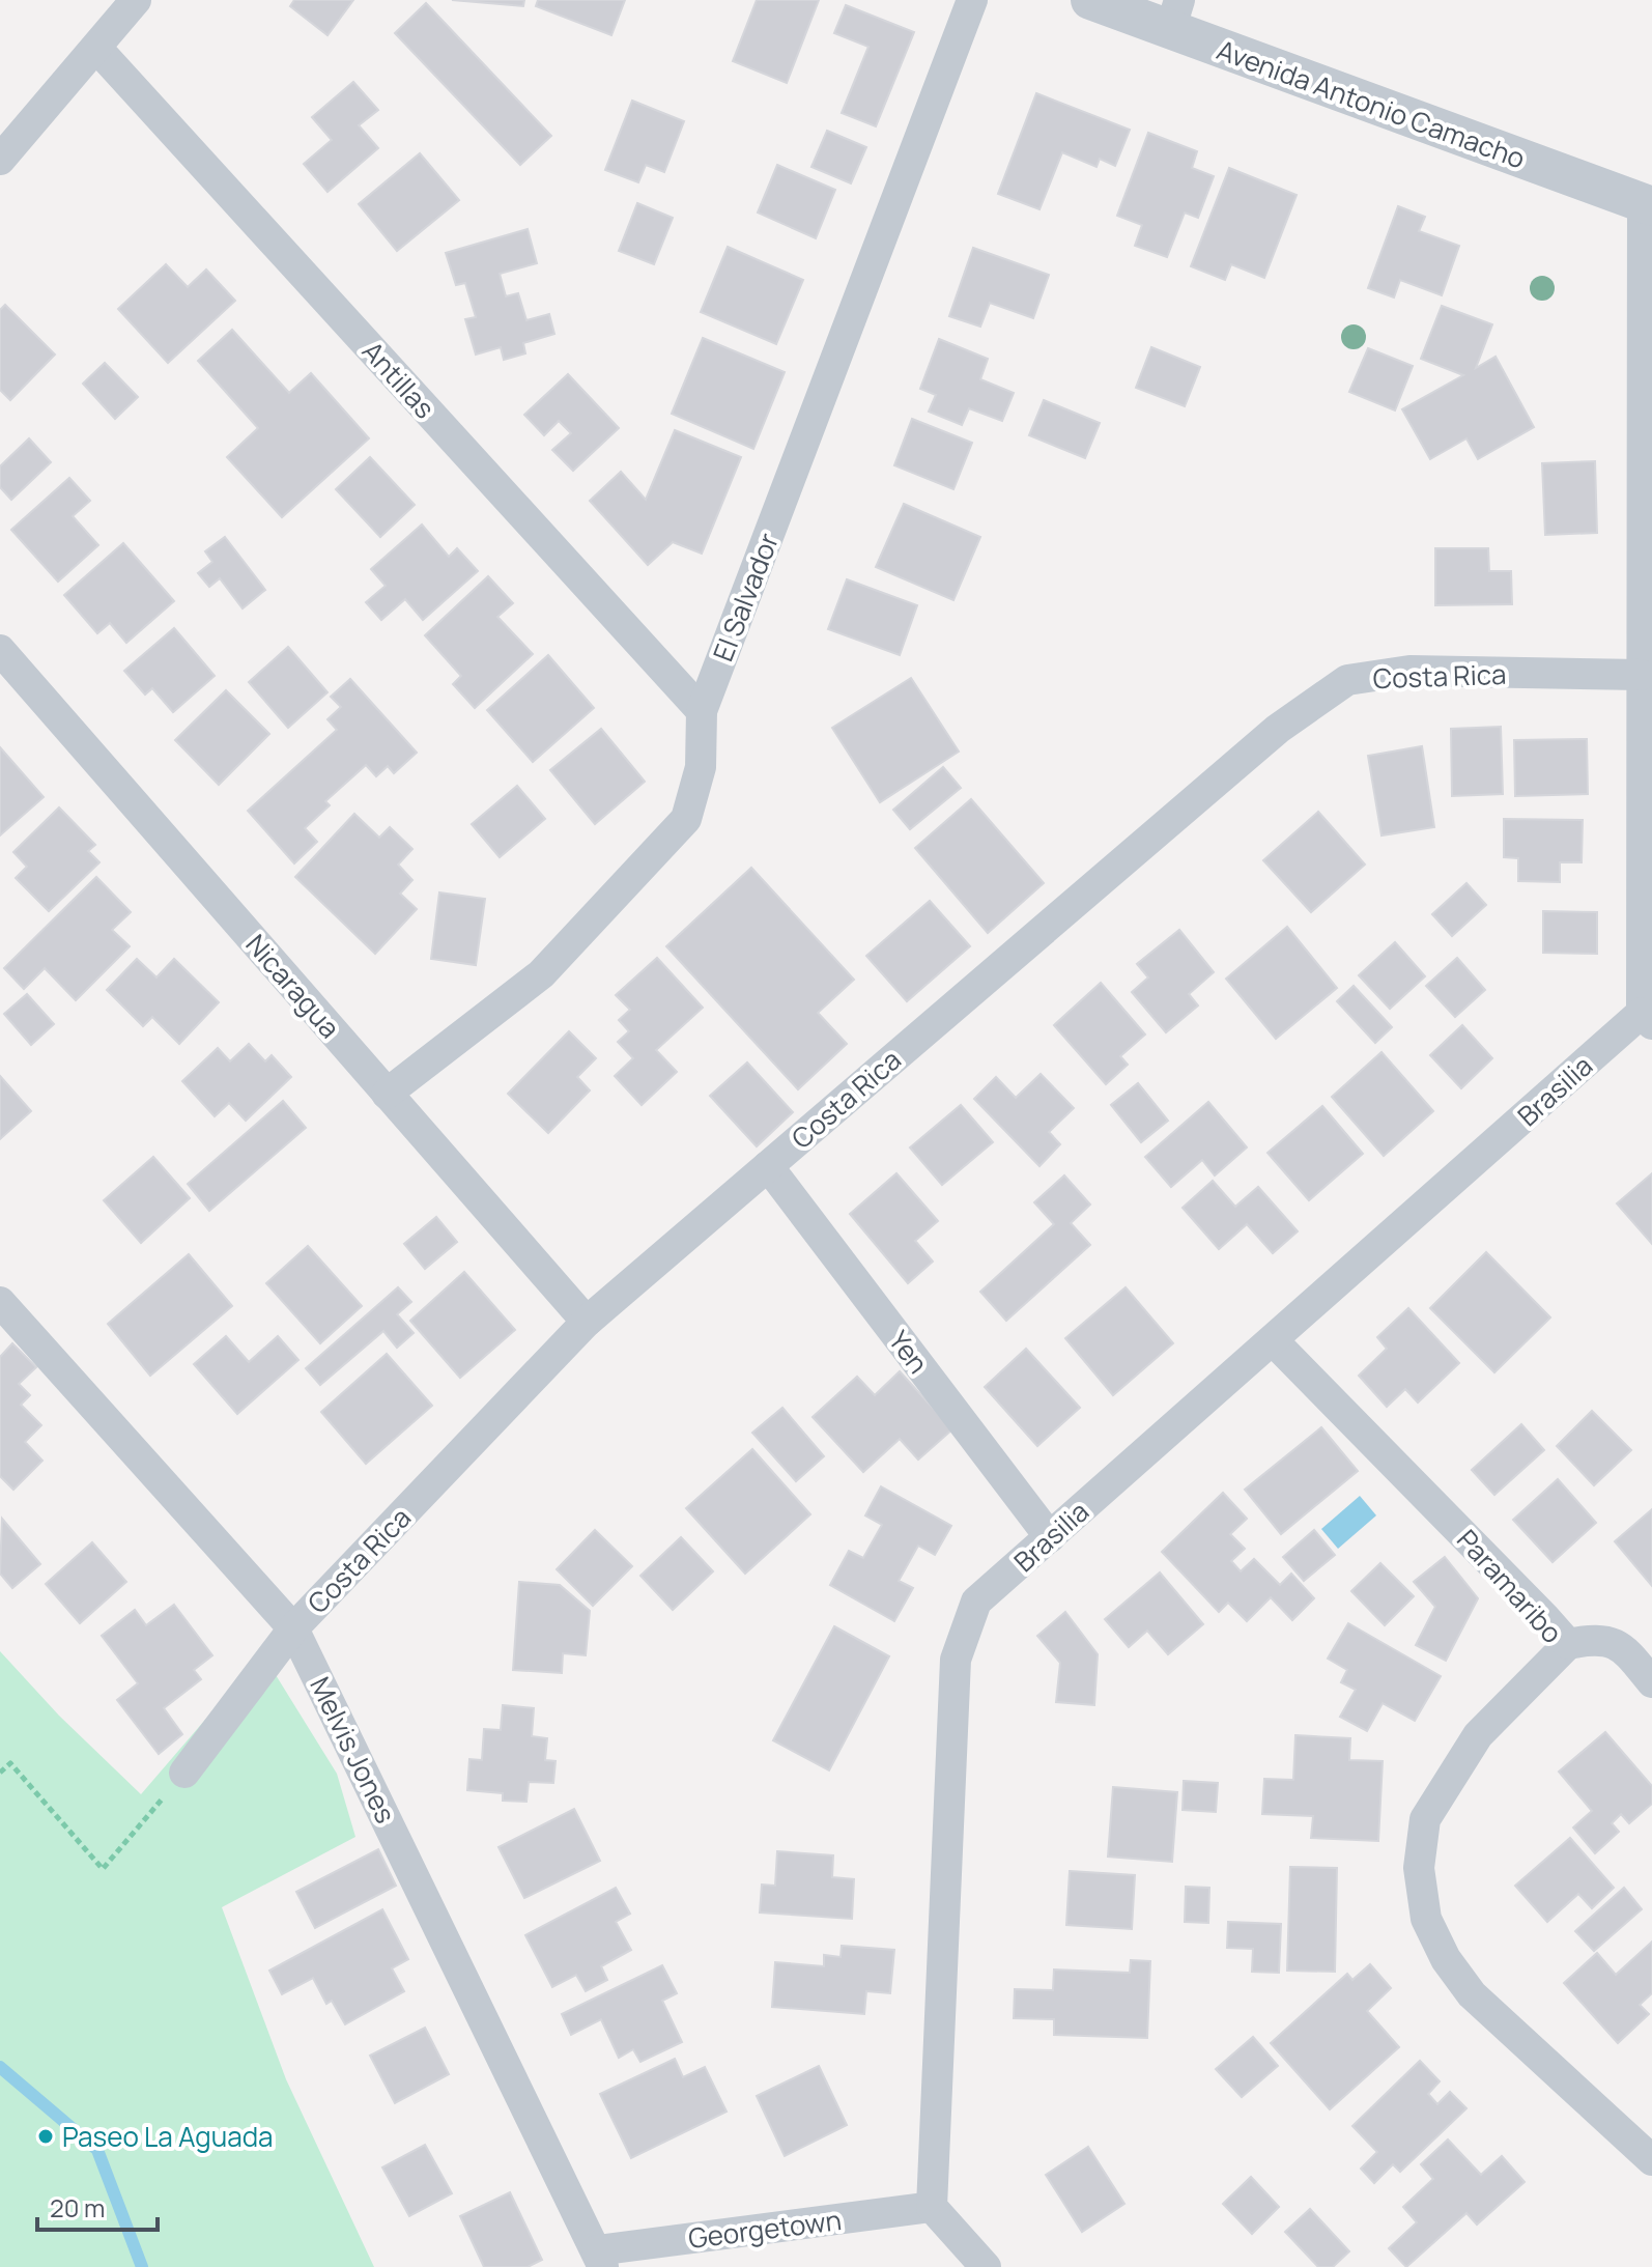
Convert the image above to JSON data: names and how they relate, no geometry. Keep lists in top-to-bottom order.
{
  "streets": {
    "street": [
      "Avenida Antonio Camacho",
      "Antillas",
      "El Salvador",
      "Costa Rica",
      "Nicaragua",
      "Brasilia",
      "Yen",
      "Paramaribo",
      "Melvis Jones",
      "Georgetown"
    ]
  },
  "crossings": [
    ["Antillas", "El Salvador"],
    ["El Salvador", "Nicaragua"],
    ["Costa Rica", "Nicaragua"],
    ["Costa Rica", "Yen"],
    ["Costa Rica", "Melvis Jones"],
    ["Brasilia", "Yen"],
    ["Brasilia", "Paramaribo"],
    ["Brasilia", "Georgetown"],
    ["Melvis Jones", "Georgetown"]
  ],
  "places": ["Paseo La Aguada"],
  "scale_bar": "20 m"
}
